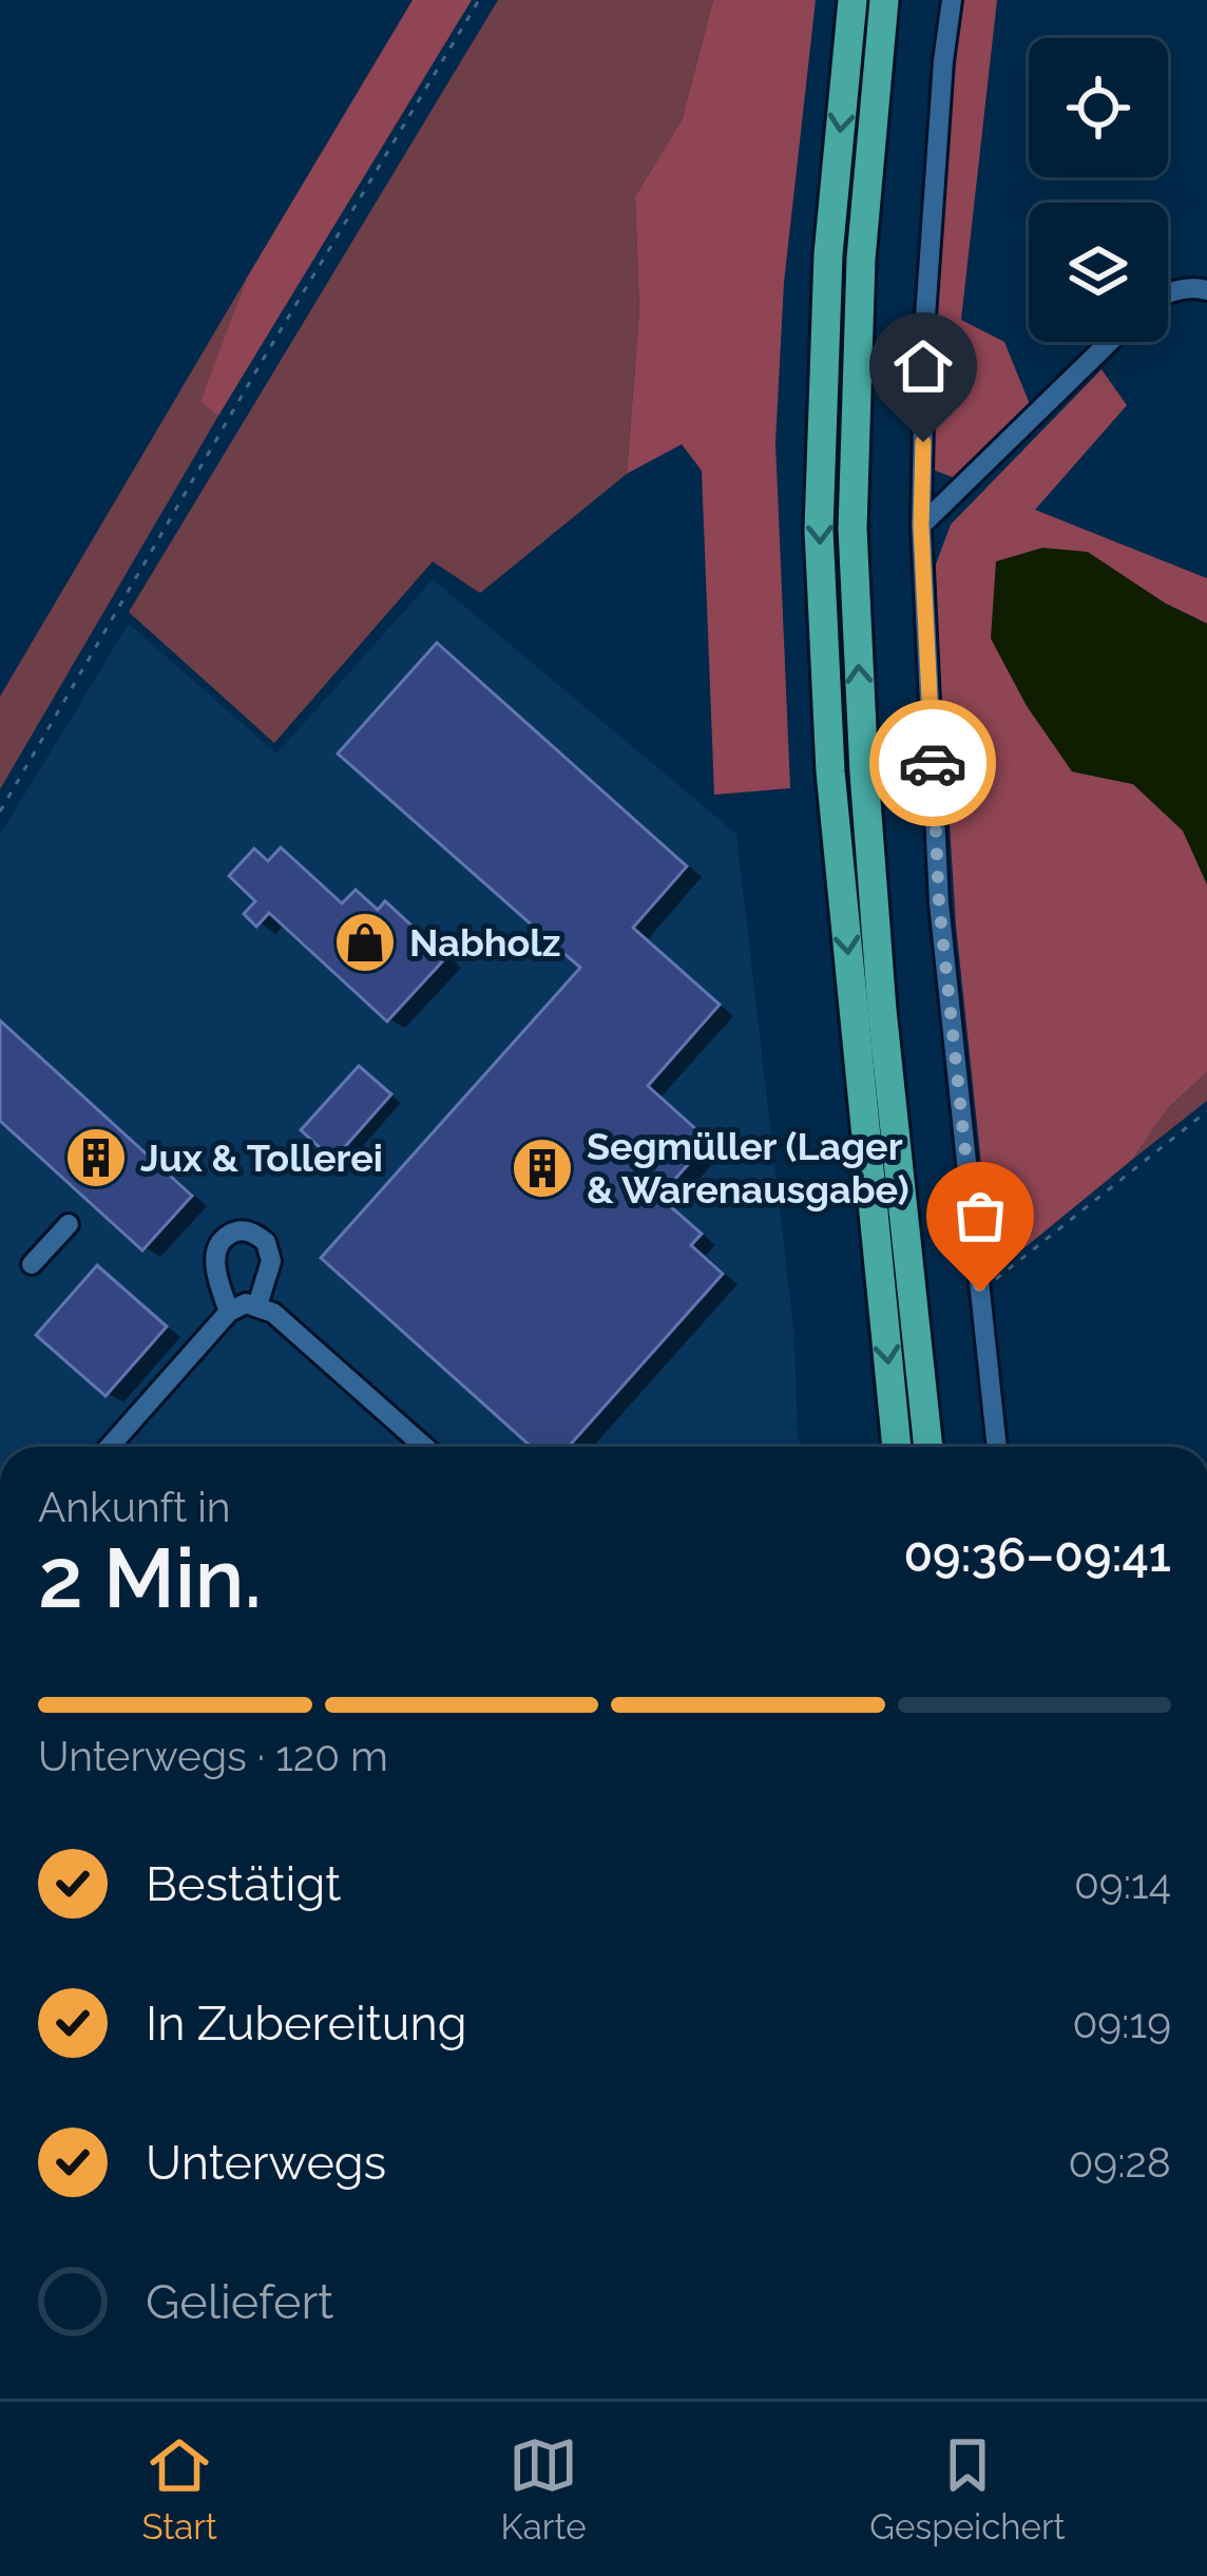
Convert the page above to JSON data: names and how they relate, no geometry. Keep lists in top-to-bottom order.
{
  "places": {
    "shop": ["Nabholz"],
    "building": ["Jux & Tollerei", "Segmüller (Lager & Warenausgabe)"]
  },
  "page": {
    "heading": ["2 Min.", "Ankunft in", "09:36–09:41"],
    "bar": "Unterwegs · 120 m",
    "list": [
      ["Bestätigt", "09:14"],
      ["In Zubereitung", "09:19"],
      ["Unterwegs", "09:28"],
      "Geliefert"
    ],
    "tabs": ["Start", "Karte", "Gespeichert"]
  }
}
